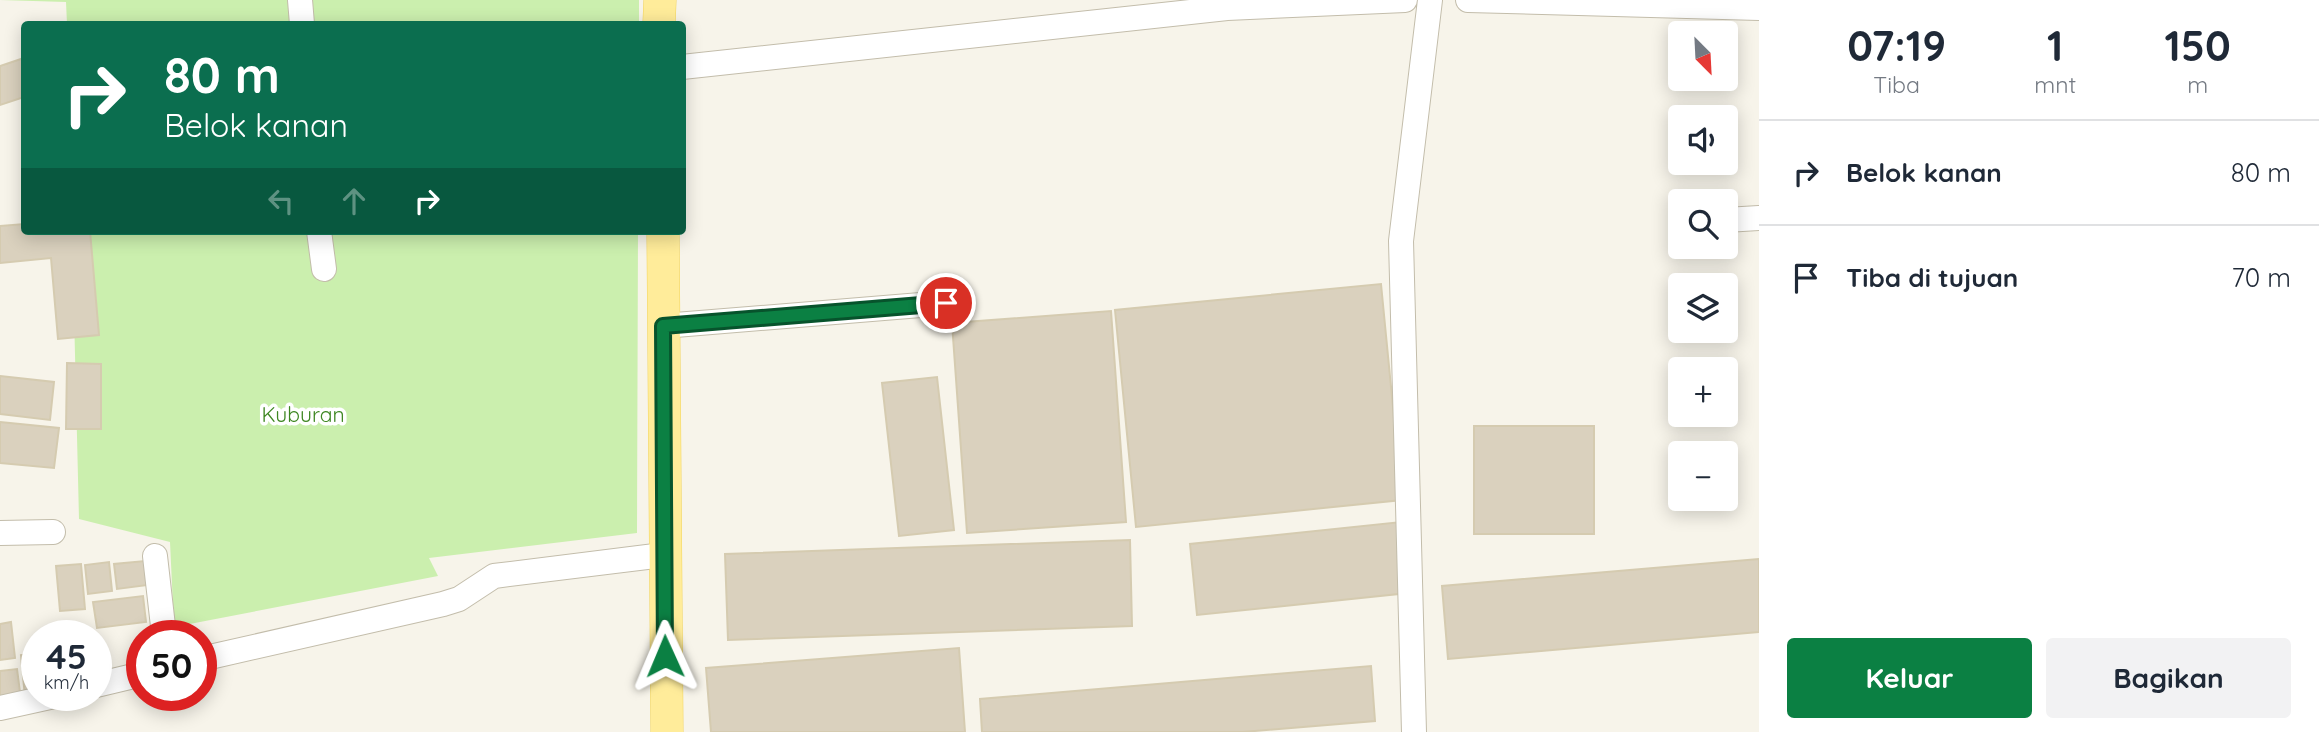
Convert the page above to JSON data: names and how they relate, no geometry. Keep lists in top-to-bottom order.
{
  "parks": ["Kuburan"],
  "north": "bottom right",
  "page": {
    "eta": [
      "07:19",
      "Tiba",
      "1",
      "mnt",
      "150",
      "m"
    ],
    "map_buttons": ["+", "−"],
    "turn": ["80 m", "Belok kanan"],
    "list": [
      {
        "name": "Belok kanan",
        "value": "80 m"
      },
      {
        "name": "Tiba di tujuan",
        "value": "70 m"
      }
    ],
    "speed": "45 km/h",
    "limit": "50",
    "buttons": ["Keluar", "Bagikan"]
  }
}
